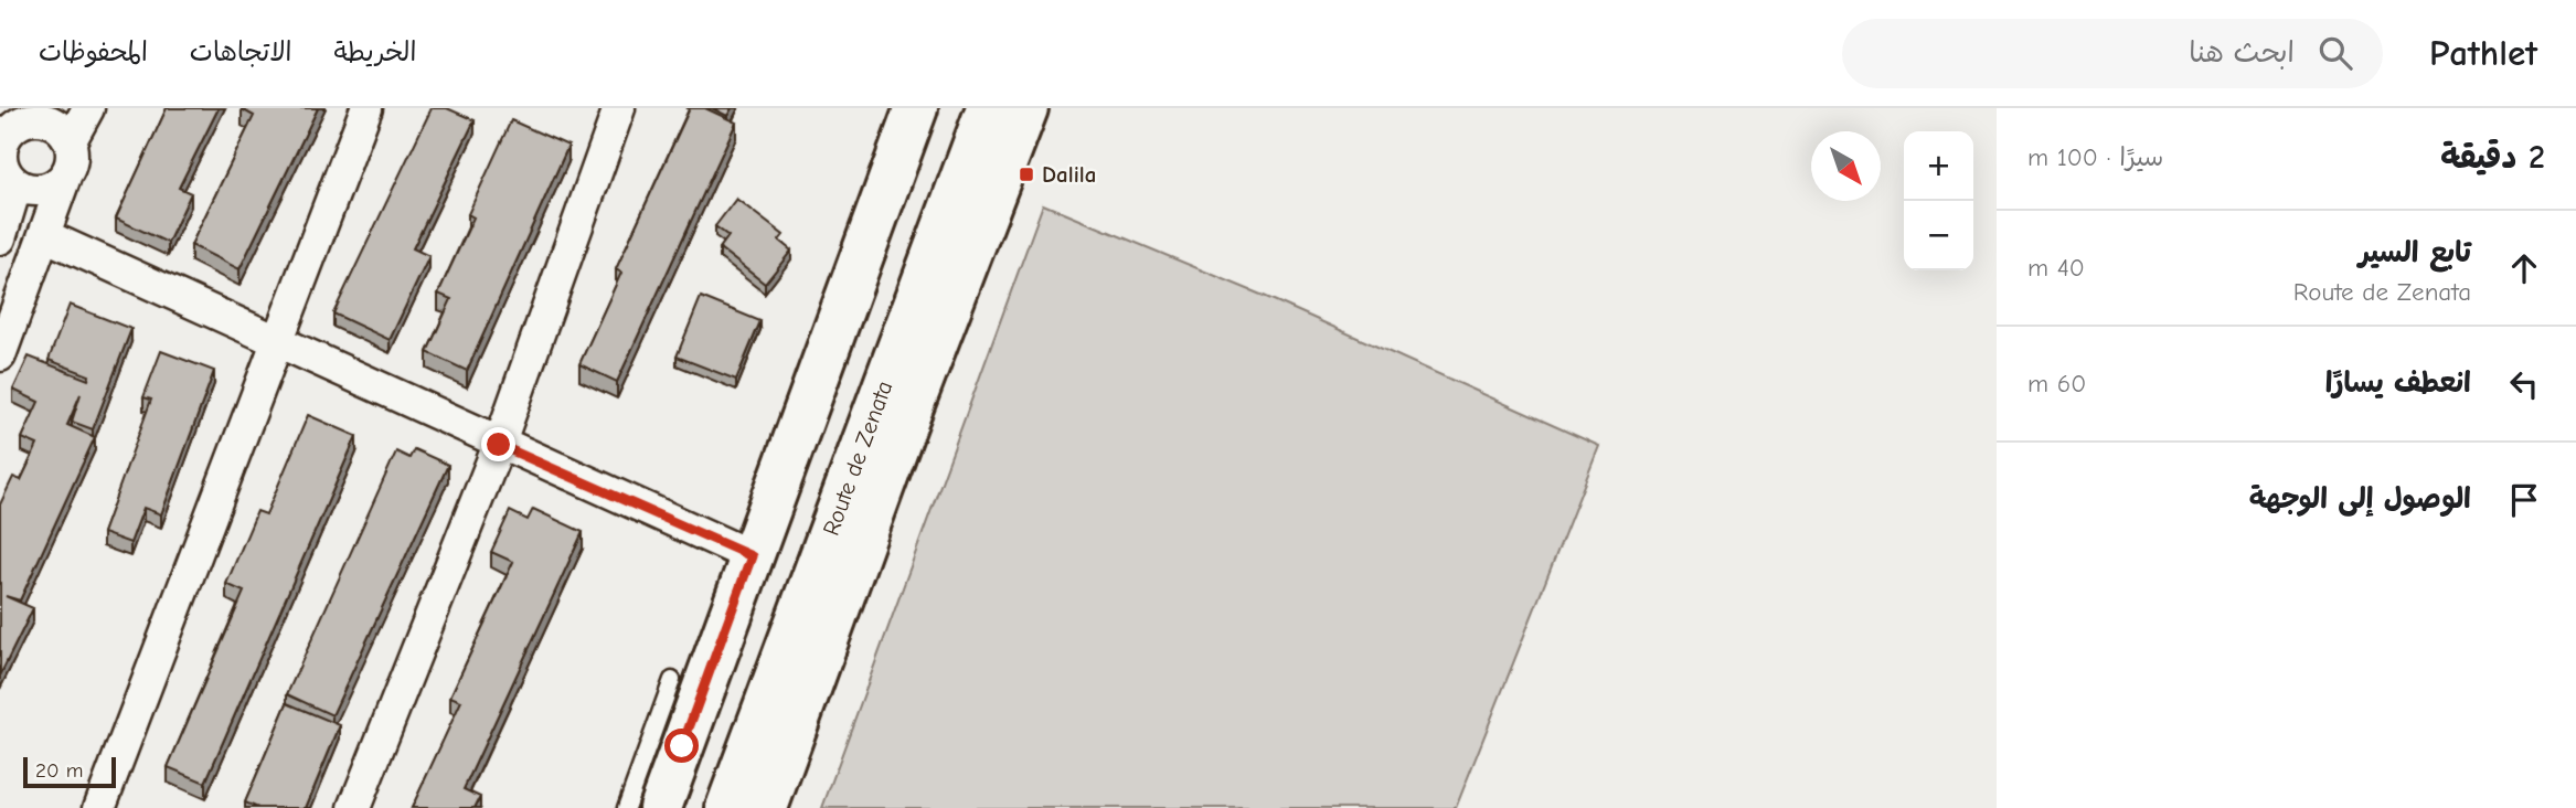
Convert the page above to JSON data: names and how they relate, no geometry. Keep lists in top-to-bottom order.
{
  "streets": {
    "main road": ["Route de Zenata"]
  },
  "places": {
    "transit": ["Dalila"]
  },
  "scale_bar": "20 m",
  "north": "bottom right",
  "page": {
    "header": "Pathlet",
    "search": "ابحث هنا",
    "nav": ["الخريطة", "الاتجاهات", "المحفوظات"],
    "heading": ["2 دقيقة", "سيرًا · 100 m"],
    "map_buttons": ["+", "−"],
    "list": [
      ["تابع السير", "Route de Zenata", "40 m"],
      ["انعطف يسارًا", "60 m"],
      "الوصول إلى الوجهة"
    ],
    "scale": "20 m"
  }
}
